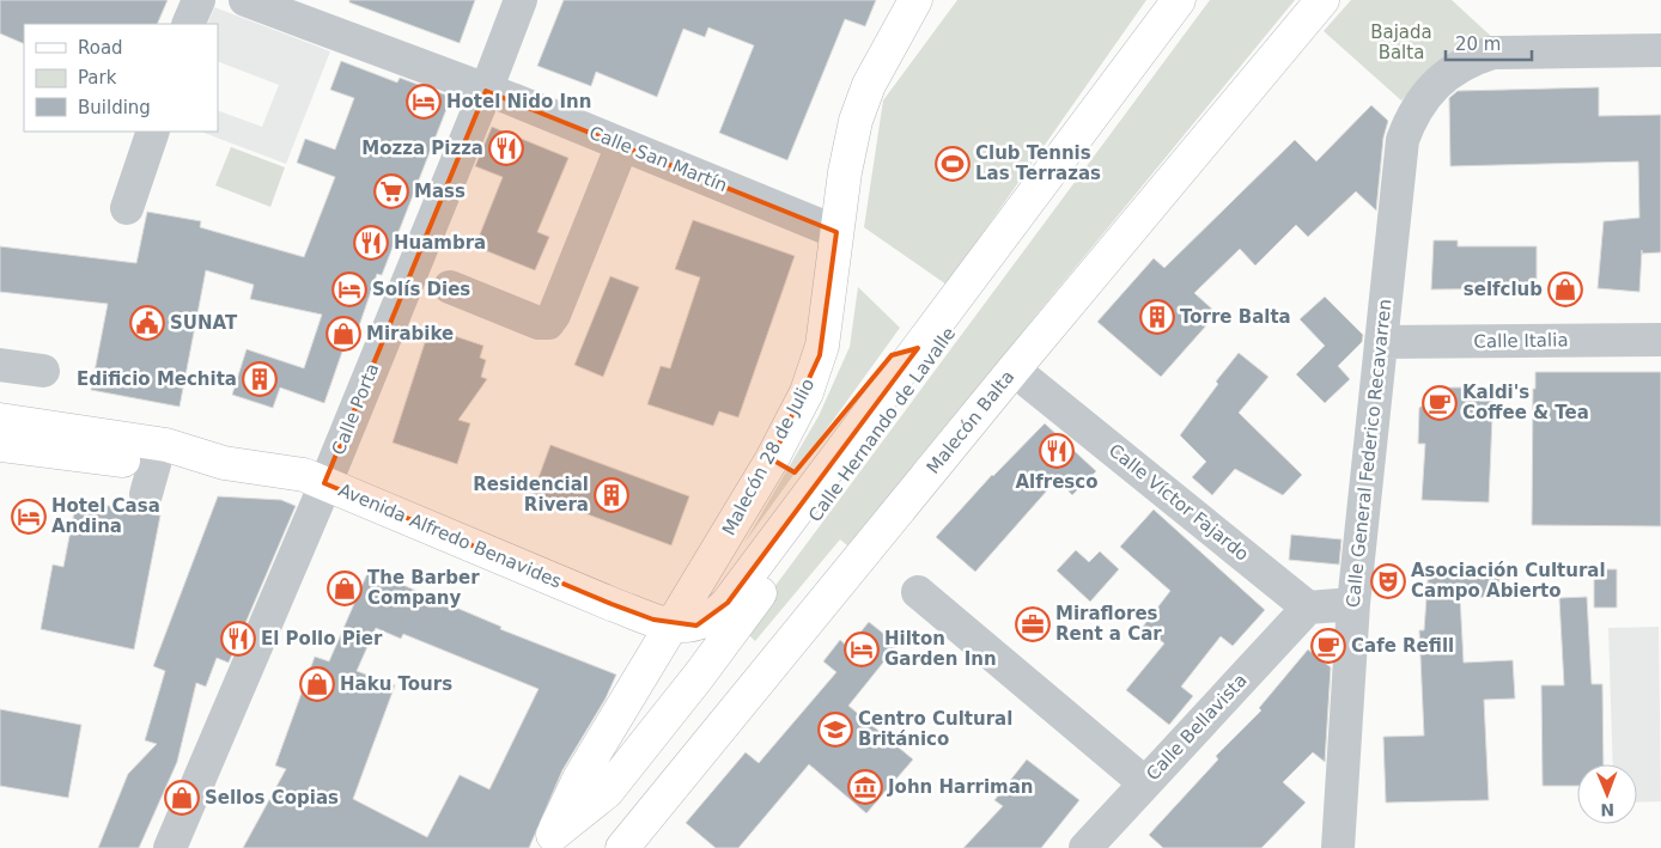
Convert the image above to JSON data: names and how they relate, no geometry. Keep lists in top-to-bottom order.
{
  "streets": {
    "main road": [
      "Malecón Balta",
      "Calle Hernando de Lavalle",
      "Malecón 28 de Julio",
      "Avenida Alfredo Benavides"
    ],
    "street": [
      "Calle San Martín",
      "Calle Italia",
      "Calle Porta",
      "Calle General Federico Recavarren",
      "Calle Víctor Fajardo",
      "Calle Bellavista"
    ]
  },
  "crossings": [
    ["Calle San Martín", "Calle Porta"],
    ["Calle San Martín", "Malecón 28 de Julio"],
    ["Calle Italia", "Calle General Federico Recavarren"],
    ["Calle Porta", "Avenida Alfredo Benavides"],
    ["Malecón Balta", "Calle Víctor Fajardo"],
    ["Calle Hernando de Lavalle", "Malecón 28 de Julio"],
    ["Calle Hernando de Lavalle", "Avenida Alfredo Benavides"],
    ["Malecón 28 de Julio", "Avenida Alfredo Benavides"],
    ["Calle Víctor Fajardo", "Calle Bellavista"]
  ],
  "parks": ["Bajada Balta"],
  "places": {
    "hotel": [
      "Hotel Nido Inn",
      "Solís Dies",
      "Hotel Casa Andina",
      "Hilton Garden Inn"
    ],
    "restaurant": [
      "Mozza Pizza",
      "Huambra",
      "Alfresco",
      "El Pollo Pier"
    ],
    "sports": ["Club Tennis Las Terrazas"],
    "supermarket": ["Mass"],
    "shop": [
      "selfclub",
      "Mirabike",
      "The Barber Company",
      "Haku Tours",
      "Sellos Copias"
    ],
    "building": ["Torre Balta", "Edificio Mechita", "Residencial Rivera"],
    "public building": ["SUNAT"],
    "cafe": ["Kaldi's Coffee & Tea", "Cafe Refill"],
    "theatre": ["Asociación Cultural Campo Abierto"],
    "office": ["Miraflores Rent a Car"],
    "school or university": ["Centro Cultural Británico"],
    "museum": ["John Harriman"]
  },
  "legend": ["Road", "Park", "Building"],
  "scale_bar": "20 m",
  "north": "bottom"
}
